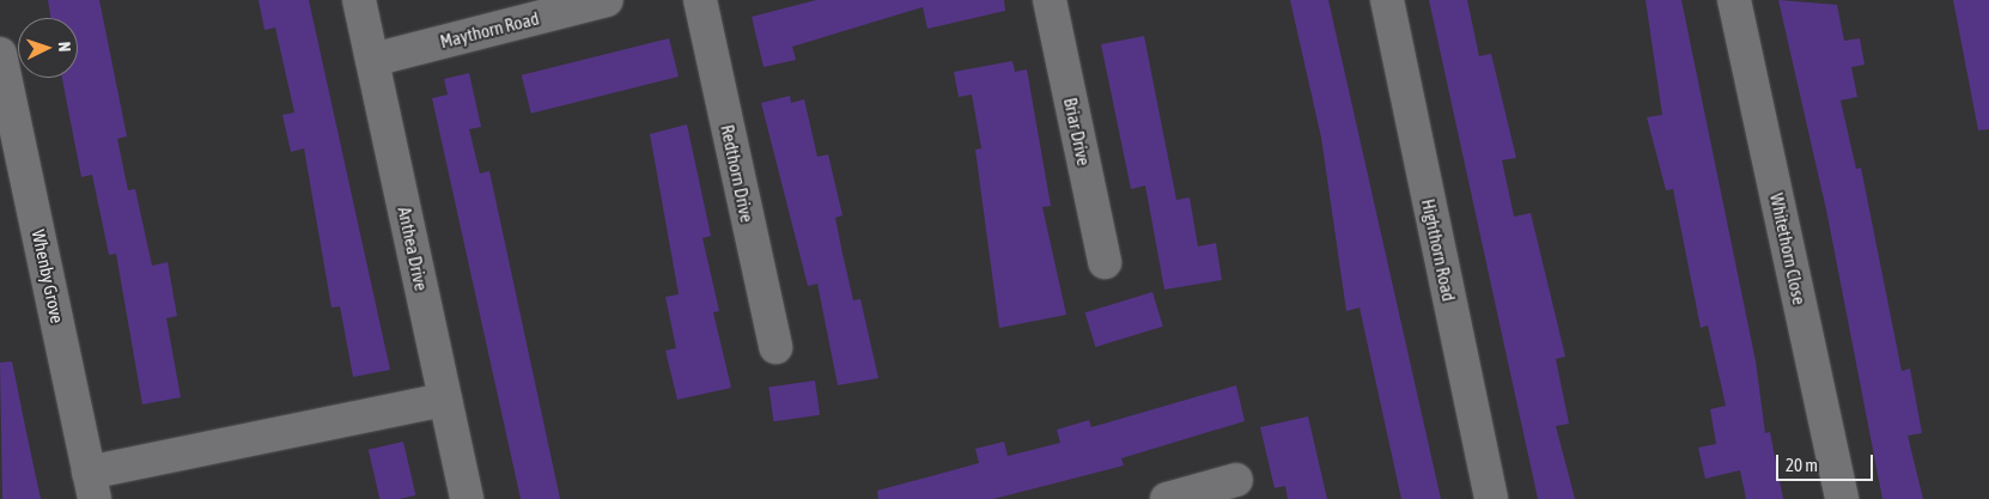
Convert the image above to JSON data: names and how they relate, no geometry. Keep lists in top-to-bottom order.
{
  "streets": {
    "street": [
      "Maythorn Road",
      "Briar Drive",
      "Redthorn Drive",
      "Anthea Drive",
      "Whitethorn Close",
      "Highthorn Road",
      "Whenby Grove"
    ]
  },
  "crossings": [
    ["Maythorn Road", "Anthea Drive"]
  ],
  "scale_bar": "20 m",
  "north": "right"
}
